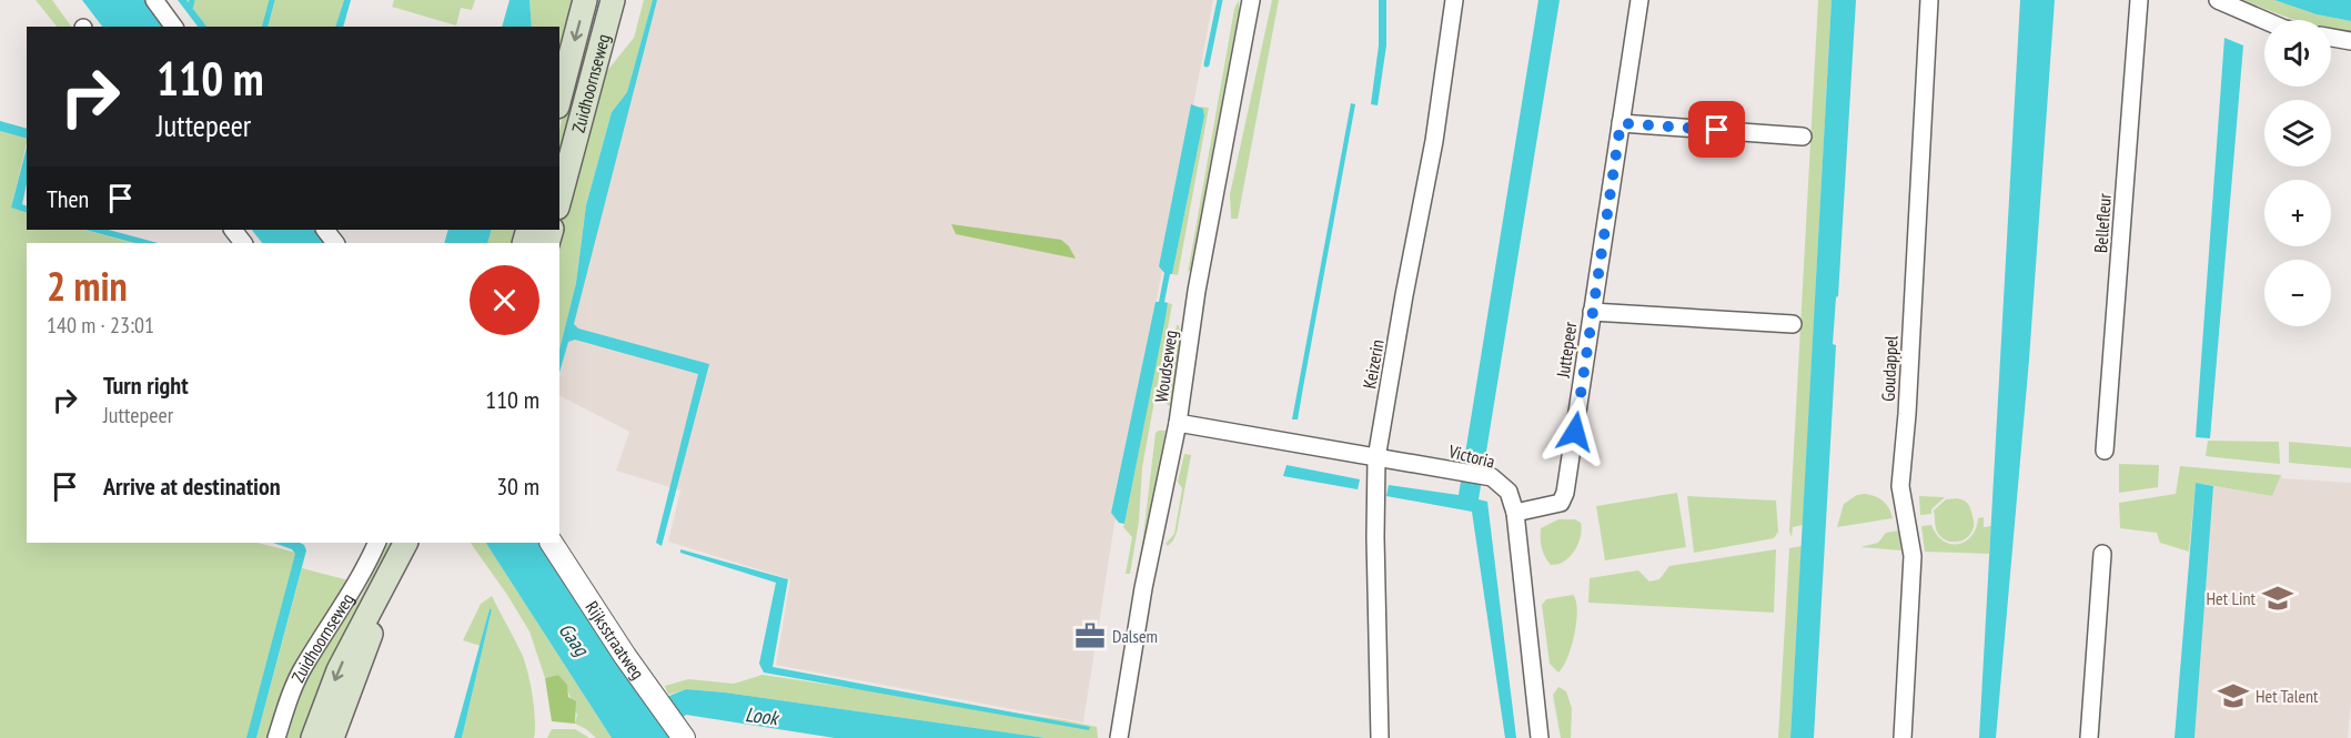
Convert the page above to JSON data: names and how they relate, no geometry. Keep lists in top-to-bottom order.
{
  "streets": {
    "main road": ["Zuidhoornseweg"],
    "street": [
      "Bellefleur",
      "Juttepeer",
      "Keizerin",
      "Woudseweg",
      "Goudappel",
      "Victoria",
      "Rijksstraatweg"
    ]
  },
  "crossings": [
    ["Juttepeer", "Victoria"],
    ["Keizerin", "Victoria"],
    ["Woudseweg", "Victoria"]
  ],
  "water": ["Gaag", "Look"],
  "places": {
    "school or university": ["Het Lint", "Het Talent"],
    "office": ["Dalsem"]
  },
  "page": {
    "map_buttons": ["+", "−"],
    "turn": ["110 m", "Juttepeer"],
    "then": "Then",
    "heading": ["2 min", "140 m · 23:01"],
    "list": [
      {
        "name": "Turn right",
        "note": "Juttepeer",
        "value": "110 m"
      },
      {
        "name": "Arrive at destination",
        "value": "30 m"
      }
    ]
  }
}
